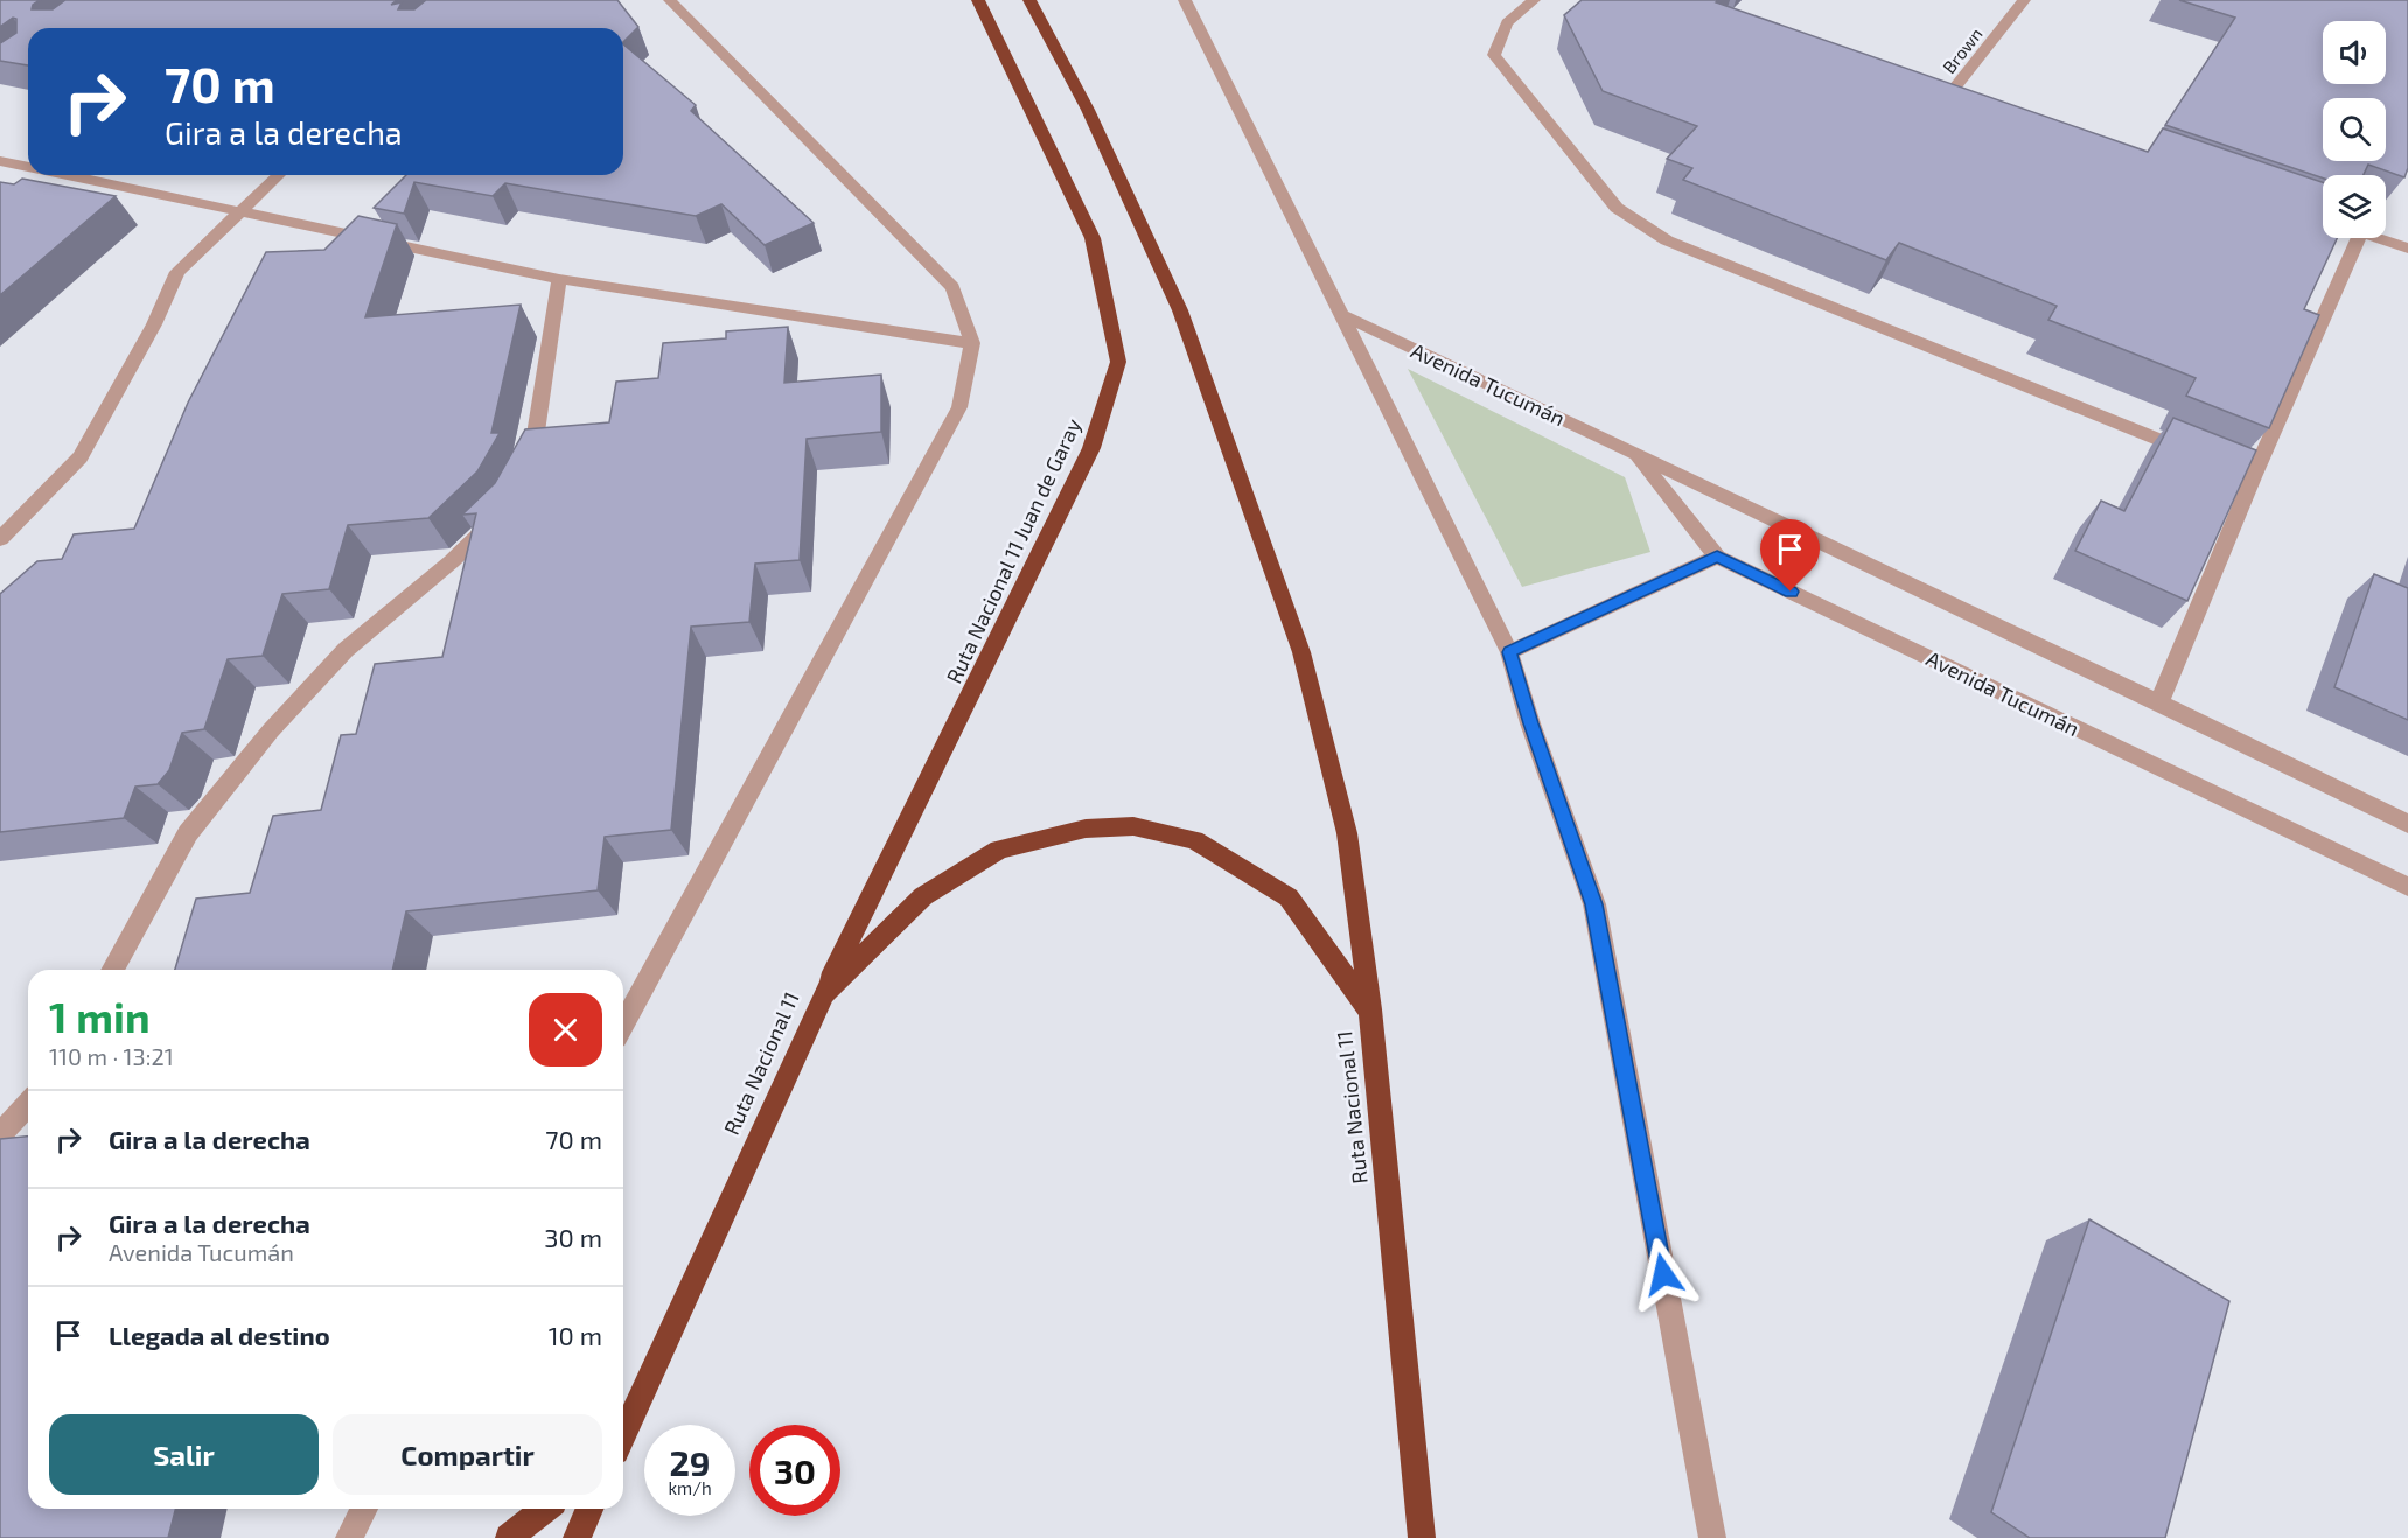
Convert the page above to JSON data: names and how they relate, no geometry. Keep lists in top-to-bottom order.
{
  "streets": {
    "highway": ["Ruta Nacional 11 Juan de Garay", "Ruta Nacional 11"],
    "street": ["Brown", "Avenida Tucumán"]
  },
  "crossings": [
    ["Ruta Nacional 11 Juan de Garay", "Ruta Nacional 11"]
  ],
  "page": {
    "turn": ["70 m", "Gira a la derecha"],
    "heading": ["1 min", "110 m · 13:21"],
    "list": [
      {
        "name": "Gira a la derecha",
        "value": "70 m"
      },
      {
        "name": "Gira a la derecha",
        "note": "Avenida Tucumán",
        "value": "30 m"
      },
      {
        "name": "Llegada al destino",
        "value": "10 m"
      }
    ],
    "buttons": ["Salir", "Compartir"],
    "speed": "29 km/h",
    "limit": "30"
  }
}
